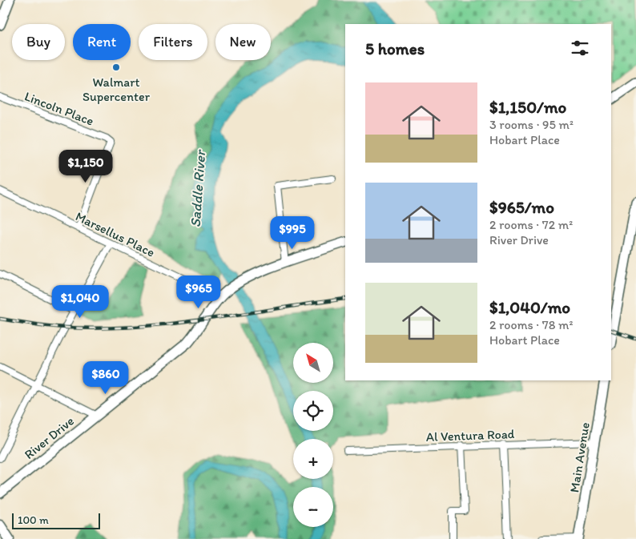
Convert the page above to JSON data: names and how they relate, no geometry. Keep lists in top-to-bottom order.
{
  "streets": {
    "street": [
      "Lincoln Place",
      "Marsellus Place",
      "Al Ventura Road",
      "River Drive",
      "Main Avenue"
    ]
  },
  "crossings": [
    ["Lincoln Place", "Marsellus Place"],
    ["Marsellus Place", "River Drive"],
    ["Al Ventura Road", "Main Avenue"]
  ],
  "water": ["Saddle River"],
  "places": ["Walmart Supercenter"],
  "scale_bar": "100 m",
  "north": "top left",
  "page": {
    "chip": [
      "Buy",
      "Rent",
      "Filters",
      "New"
    ],
    "heading": "5 homes",
    "list": [
      {
        "name": "$1,150/mo",
        "note": "3 rooms · 95 m² · Hobart Place"
      },
      {
        "name": "$965/mo",
        "note": "2 rooms · 72 m² · River Drive"
      },
      {
        "name": "$1,040/mo",
        "note": "2 rooms · 78 m² · Hobart Place"
      }
    ],
    "price": [
      "$1,150",
      "$995",
      "$965",
      "$1,040",
      "$860"
    ],
    "map_buttons": ["+", "−"],
    "scale": "100 m"
  }
}
